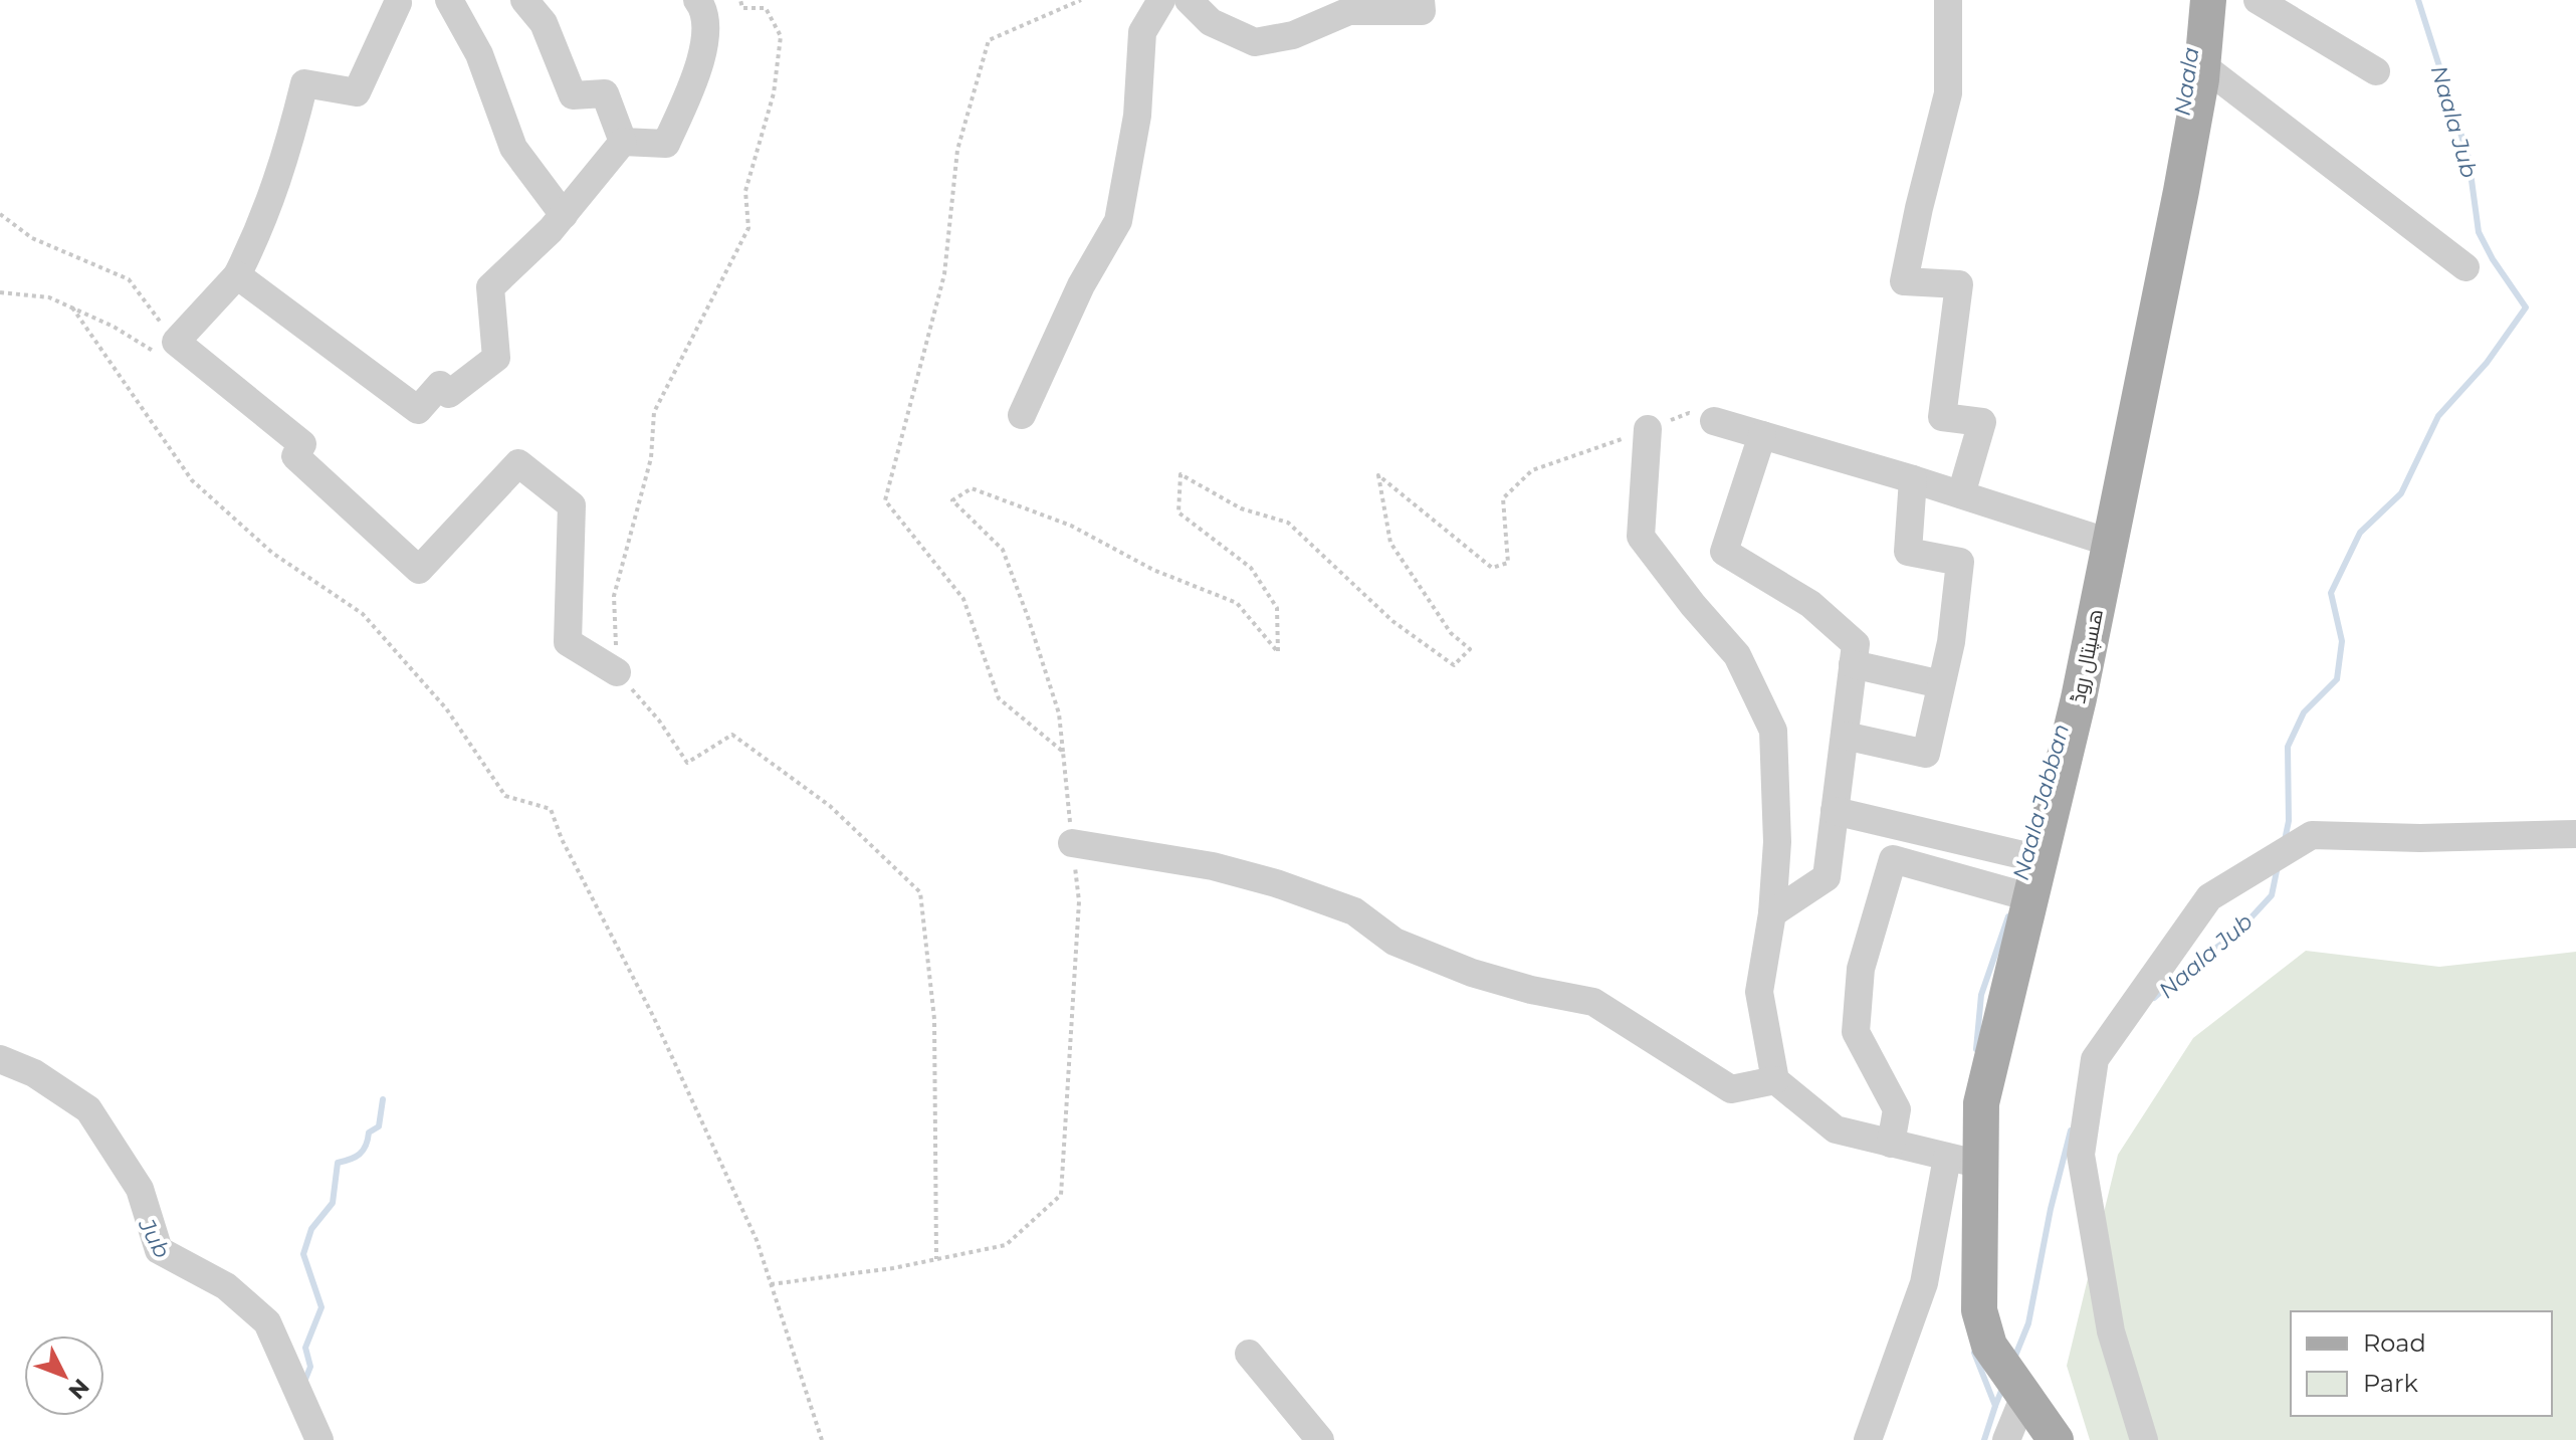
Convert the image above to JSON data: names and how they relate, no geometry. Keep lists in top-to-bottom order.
{
  "streets": {
    "main road": ["ھسپتال روڈ"]
  },
  "water": [
    "Naala",
    "Naala Jub",
    "Naala Jabban",
    "Jub"
  ],
  "legend": ["Road", "Park"],
  "north": "bottom right"
}
